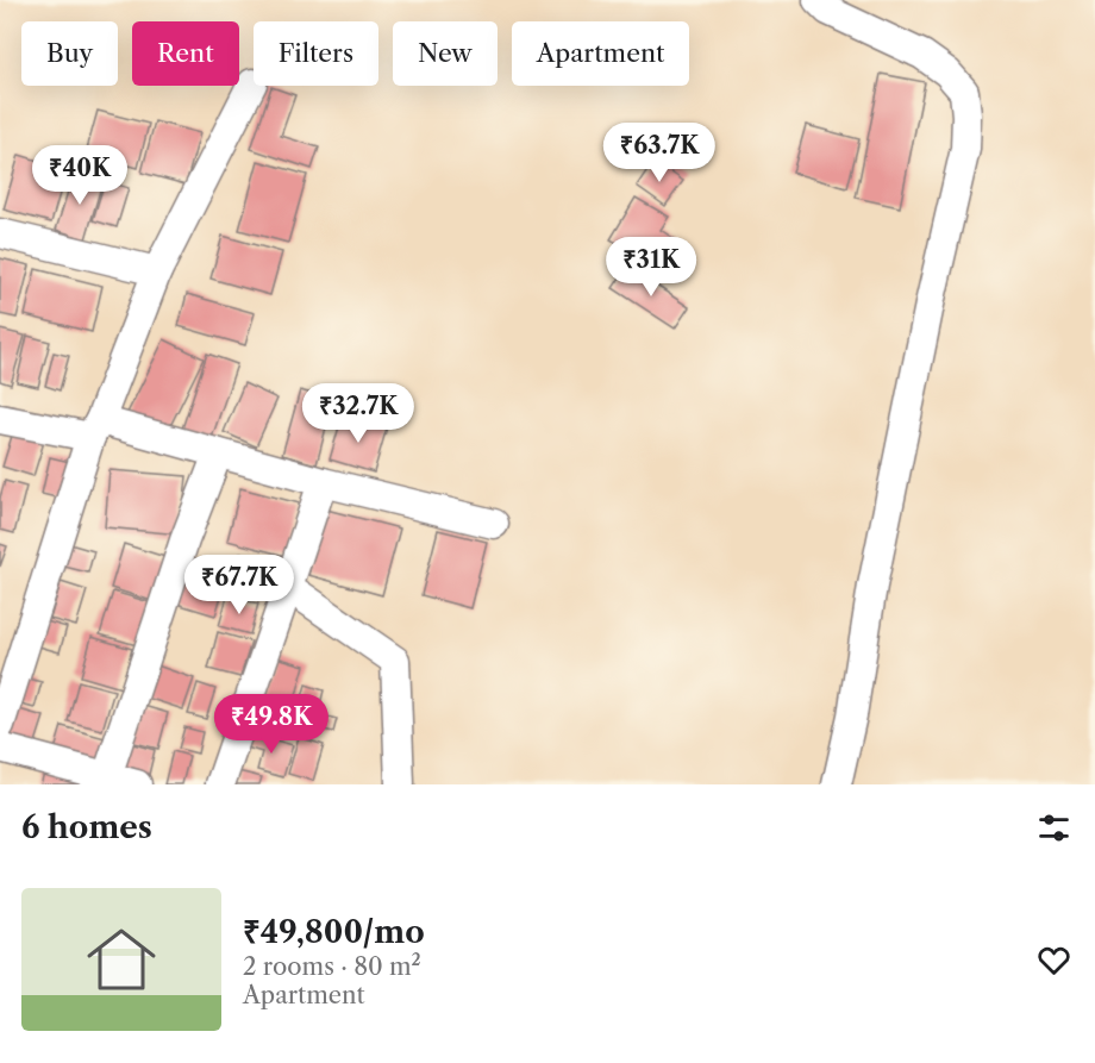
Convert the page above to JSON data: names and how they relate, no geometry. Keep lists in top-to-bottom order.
{
  "page": {
    "chip": [
      "Buy",
      "Rent",
      "Filters",
      "New",
      "Apartment"
    ],
    "price": [
      "₹63.7K",
      "₹40K",
      "₹31K",
      "₹32.7K",
      "₹67.7K",
      "₹49.8K"
    ],
    "heading": "6 homes",
    "list": [
      {
        "name": "₹49,800/mo",
        "note": "2 rooms · 80 m² · Apartment"
      }
    ]
  }
}
